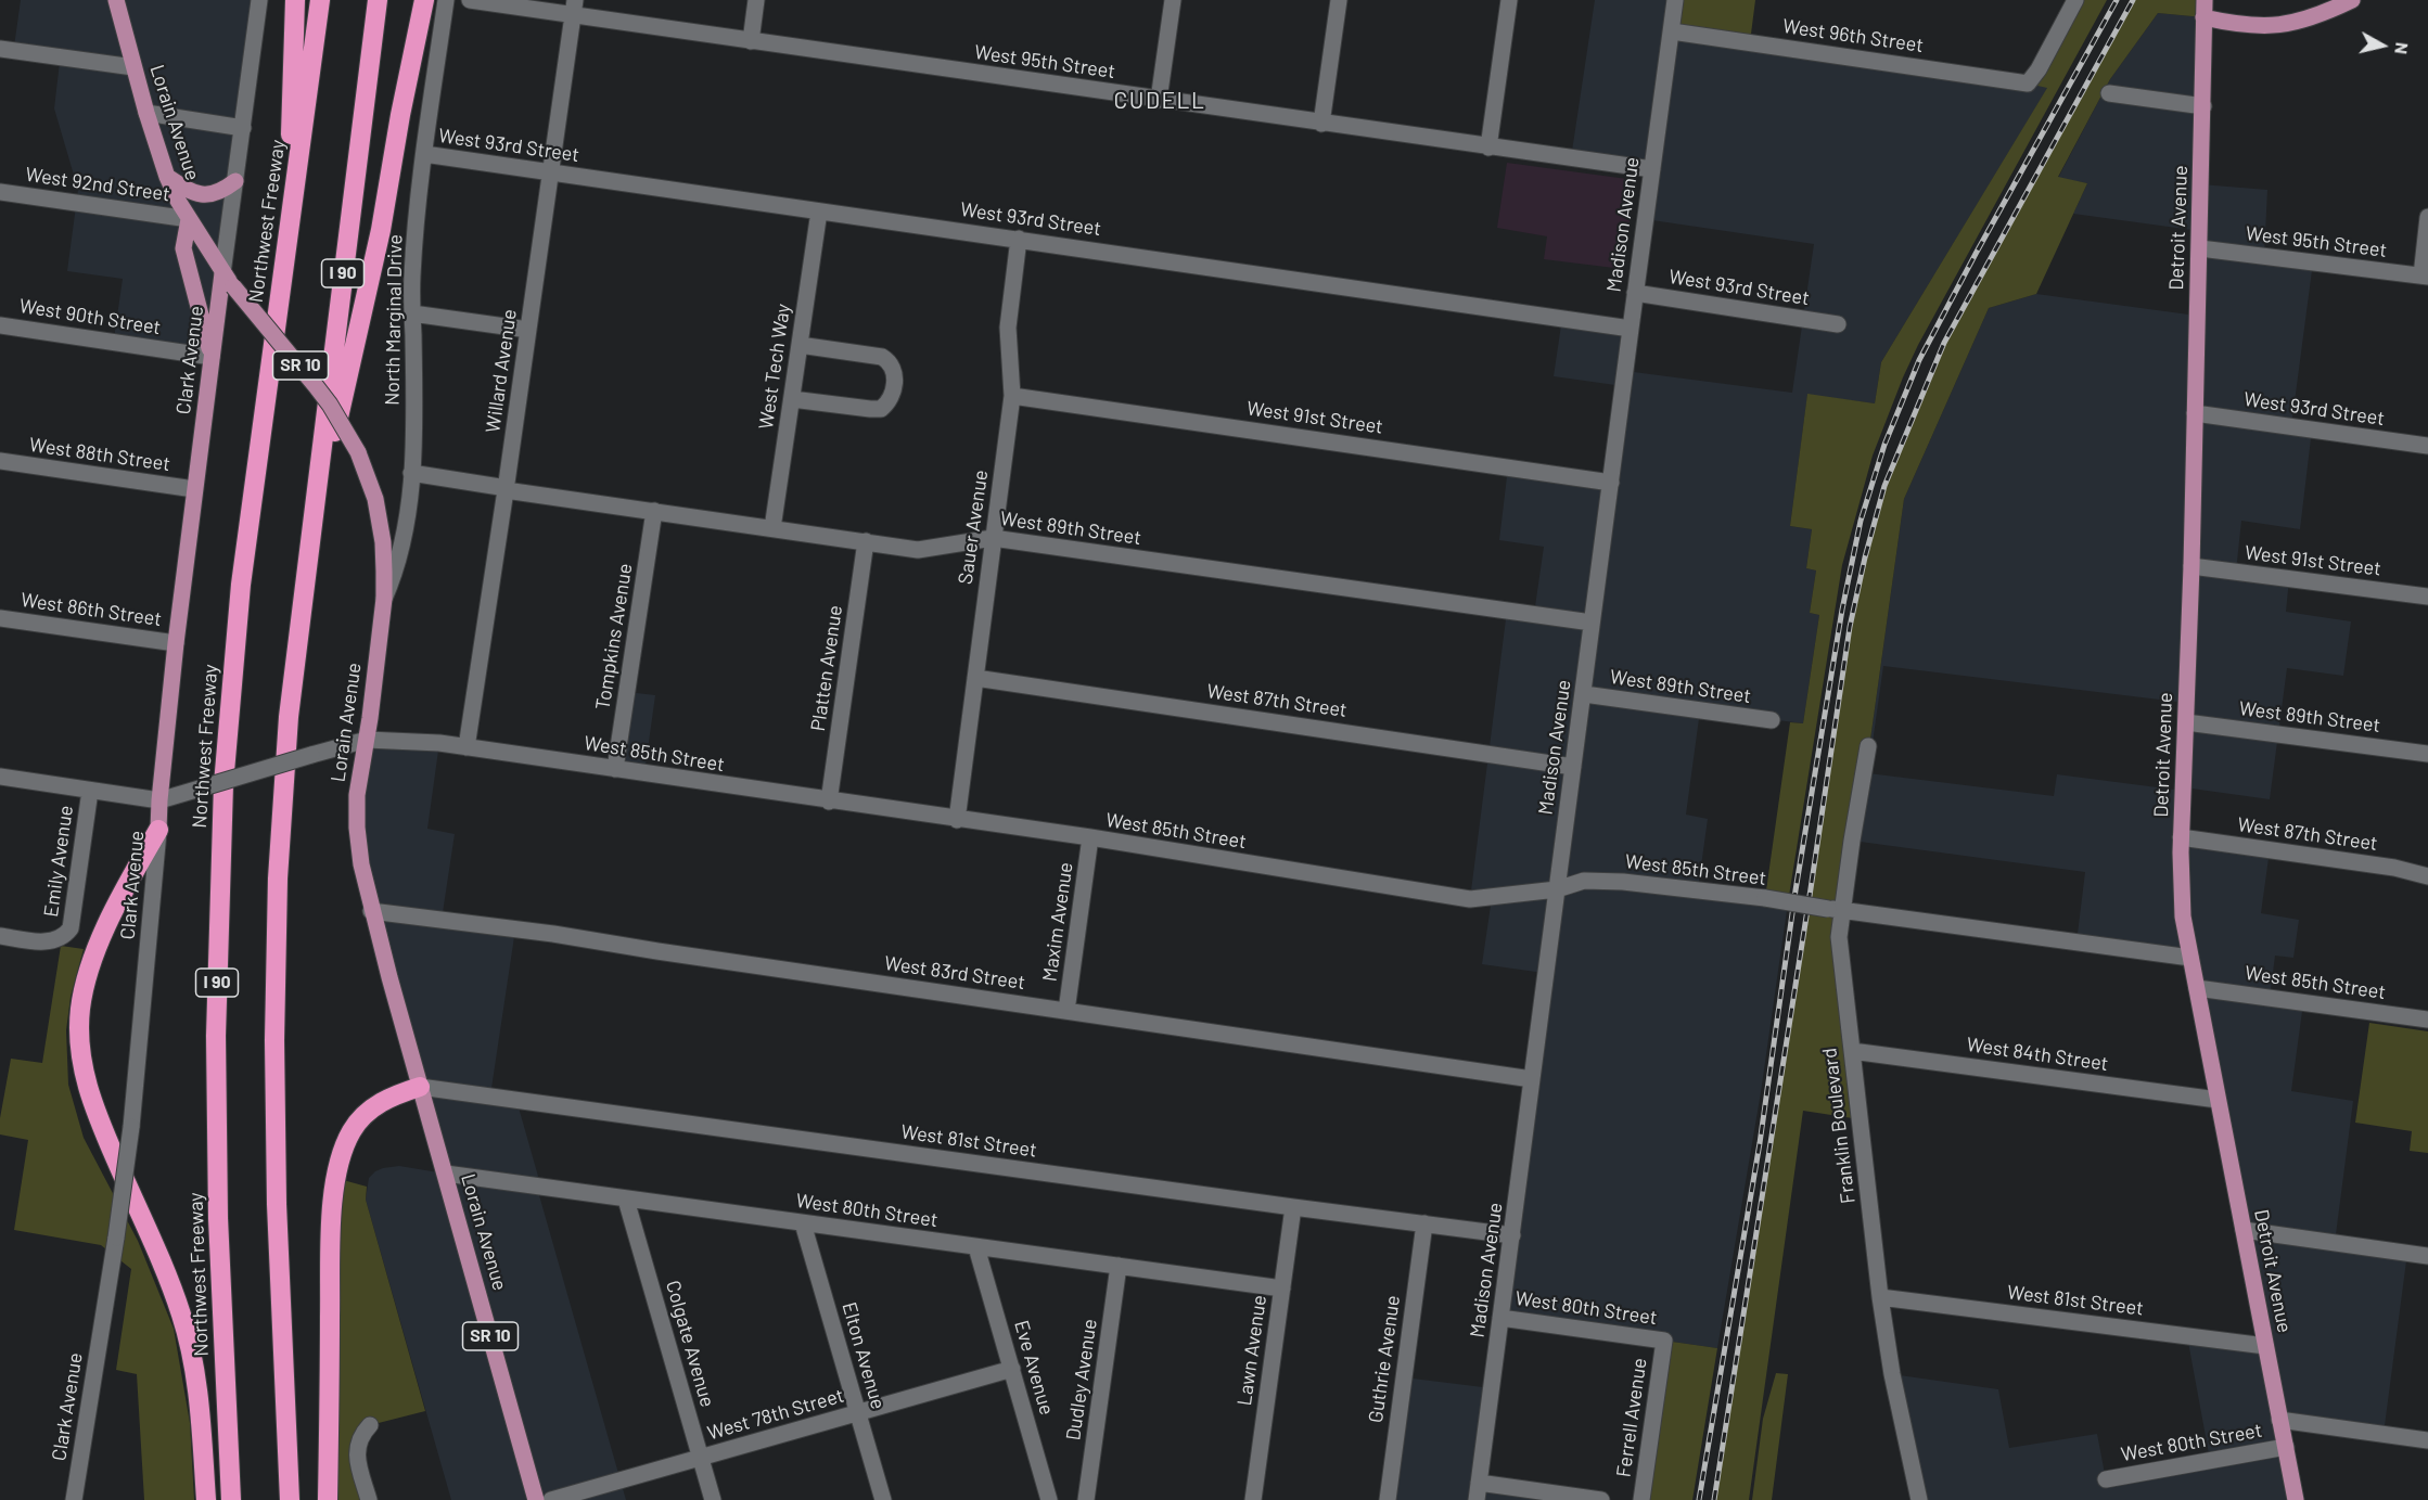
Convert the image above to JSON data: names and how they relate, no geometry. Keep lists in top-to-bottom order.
{
  "streets": {
    "highway": ["Northwest Freeway", "I 90"],
    "main road": [
      "Lorain Avenue",
      "Detroit Avenue",
      "Clark Avenue",
      "SR 10"
    ],
    "street": [
      "West 96th Street",
      "West 95th Street",
      "West 93rd Street",
      "West 92nd Street",
      "Madison Avenue",
      "West 90th Street",
      "North Marginal Drive",
      "West Tech Way",
      "Willard Avenue",
      "West 91st Street",
      "West 88th Street",
      "Sauer Avenue",
      "West 89th Street",
      "West 86th Street",
      "Tompkins Avenue",
      "Platten Avenue",
      "West 87th Street",
      "West 85th Street",
      "Emily Avenue",
      "Maxim Avenue",
      "West 83rd Street",
      "West 84th Street",
      "Franklin Boulevard",
      "West 81st Street",
      "West 80th Street",
      "Colgate Avenue",
      "Lawn Avenue",
      "Elton Avenue",
      "Guthrie Avenue",
      "Eve Avenue",
      "Dudley Avenue",
      "West 78th Street",
      "Ferrell Avenue"
    ]
  },
  "crossings": [
    ["West 96th Street", "Madison Avenue"],
    ["West 95th Street", "Madison Avenue"],
    ["West 95th Street", "Detroit Avenue"],
    ["West 95th Street", "Willard Avenue"],
    ["Lorain Avenue", "West 92nd Street"],
    ["Lorain Avenue", "North Marginal Drive"],
    ["Lorain Avenue", "Clark Avenue"],
    ["Lorain Avenue", "West 85th Street"],
    ["Lorain Avenue", "West 83rd Street"],
    ["Lorain Avenue", "West 81st Street"],
    ["Lorain Avenue", "West 80th Street"],
    ["West 93rd Street", "Madison Avenue"],
    ["West 93rd Street", "Detroit Avenue"],
    ["West 93rd Street", "North Marginal Drive"],
    ["West 93rd Street", "West Tech Way"],
    ["West 93rd Street", "Willard Avenue"],
    ["West 93rd Street", "Sauer Avenue"],
    ["Madison Avenue", "West 91st Street"],
    ["Madison Avenue", "West 89th Street"],
    ["Madison Avenue", "West 87th Street"],
    ["Madison Avenue", "West 85th Street"],
    ["Madison Avenue", "West 83rd Street"],
    ["Madison Avenue", "West 81st Street"],
    ["Madison Avenue", "West 80th Street"],
    ["Detroit Avenue", "West 91st Street"],
    ["Detroit Avenue", "West 89th Street"],
    ["Detroit Avenue", "West 87th Street"],
    ["Detroit Avenue", "West 85th Street"],
    ["Detroit Avenue", "West 84th Street"],
    ["Detroit Avenue", "West 81st Street"],
    ["Detroit Avenue", "West 80th Street"],
    ["West 90th Street", "Clark Avenue"],
    ["North Marginal Drive", "West 89th Street"],
    ["Clark Avenue", "West 88th Street"],
    ["Clark Avenue", "West 86th Street"],
    ["Clark Avenue", "West 85th Street"],
    ["West Tech Way", "West 89th Street"],
    ["Willard Avenue", "West 89th Street"],
    ["Willard Avenue", "West 85th Street"],
    ["West 91st Street", "Sauer Avenue"],
    ["Sauer Avenue", "West 89th Street"],
    ["Sauer Avenue", "West 87th Street"],
    ["Sauer Avenue", "West 85th Street"],
    ["West 89th Street", "Tompkins Avenue"],
    ["West 89th Street", "Platten Avenue"],
    ["Tompkins Avenue", "West 85th Street"],
    ["Platten Avenue", "West 85th Street"],
    ["West 85th Street", "Maxim Avenue"],
    ["West 85th Street", "Franklin Boulevard"],
    ["Maxim Avenue", "West 83rd Street"],
    ["West 84th Street", "Franklin Boulevard"],
    ["Franklin Boulevard", "West 81st Street"],
    ["West 81st Street", "Lawn Avenue"],
    ["West 81st Street", "Guthrie Avenue"],
    ["West 80th Street", "Colgate Avenue"],
    ["West 80th Street", "Lawn Avenue"],
    ["West 80th Street", "Elton Avenue"],
    ["West 80th Street", "Eve Avenue"],
    ["West 80th Street", "Dudley Avenue"],
    ["West 80th Street", "Ferrell Avenue"],
    ["Colgate Avenue", "West 78th Street"],
    ["Elton Avenue", "West 78th Street"],
    ["Eve Avenue", "West 78th Street"]
  ],
  "districts": ["CUDELL"],
  "north": "right"
}
